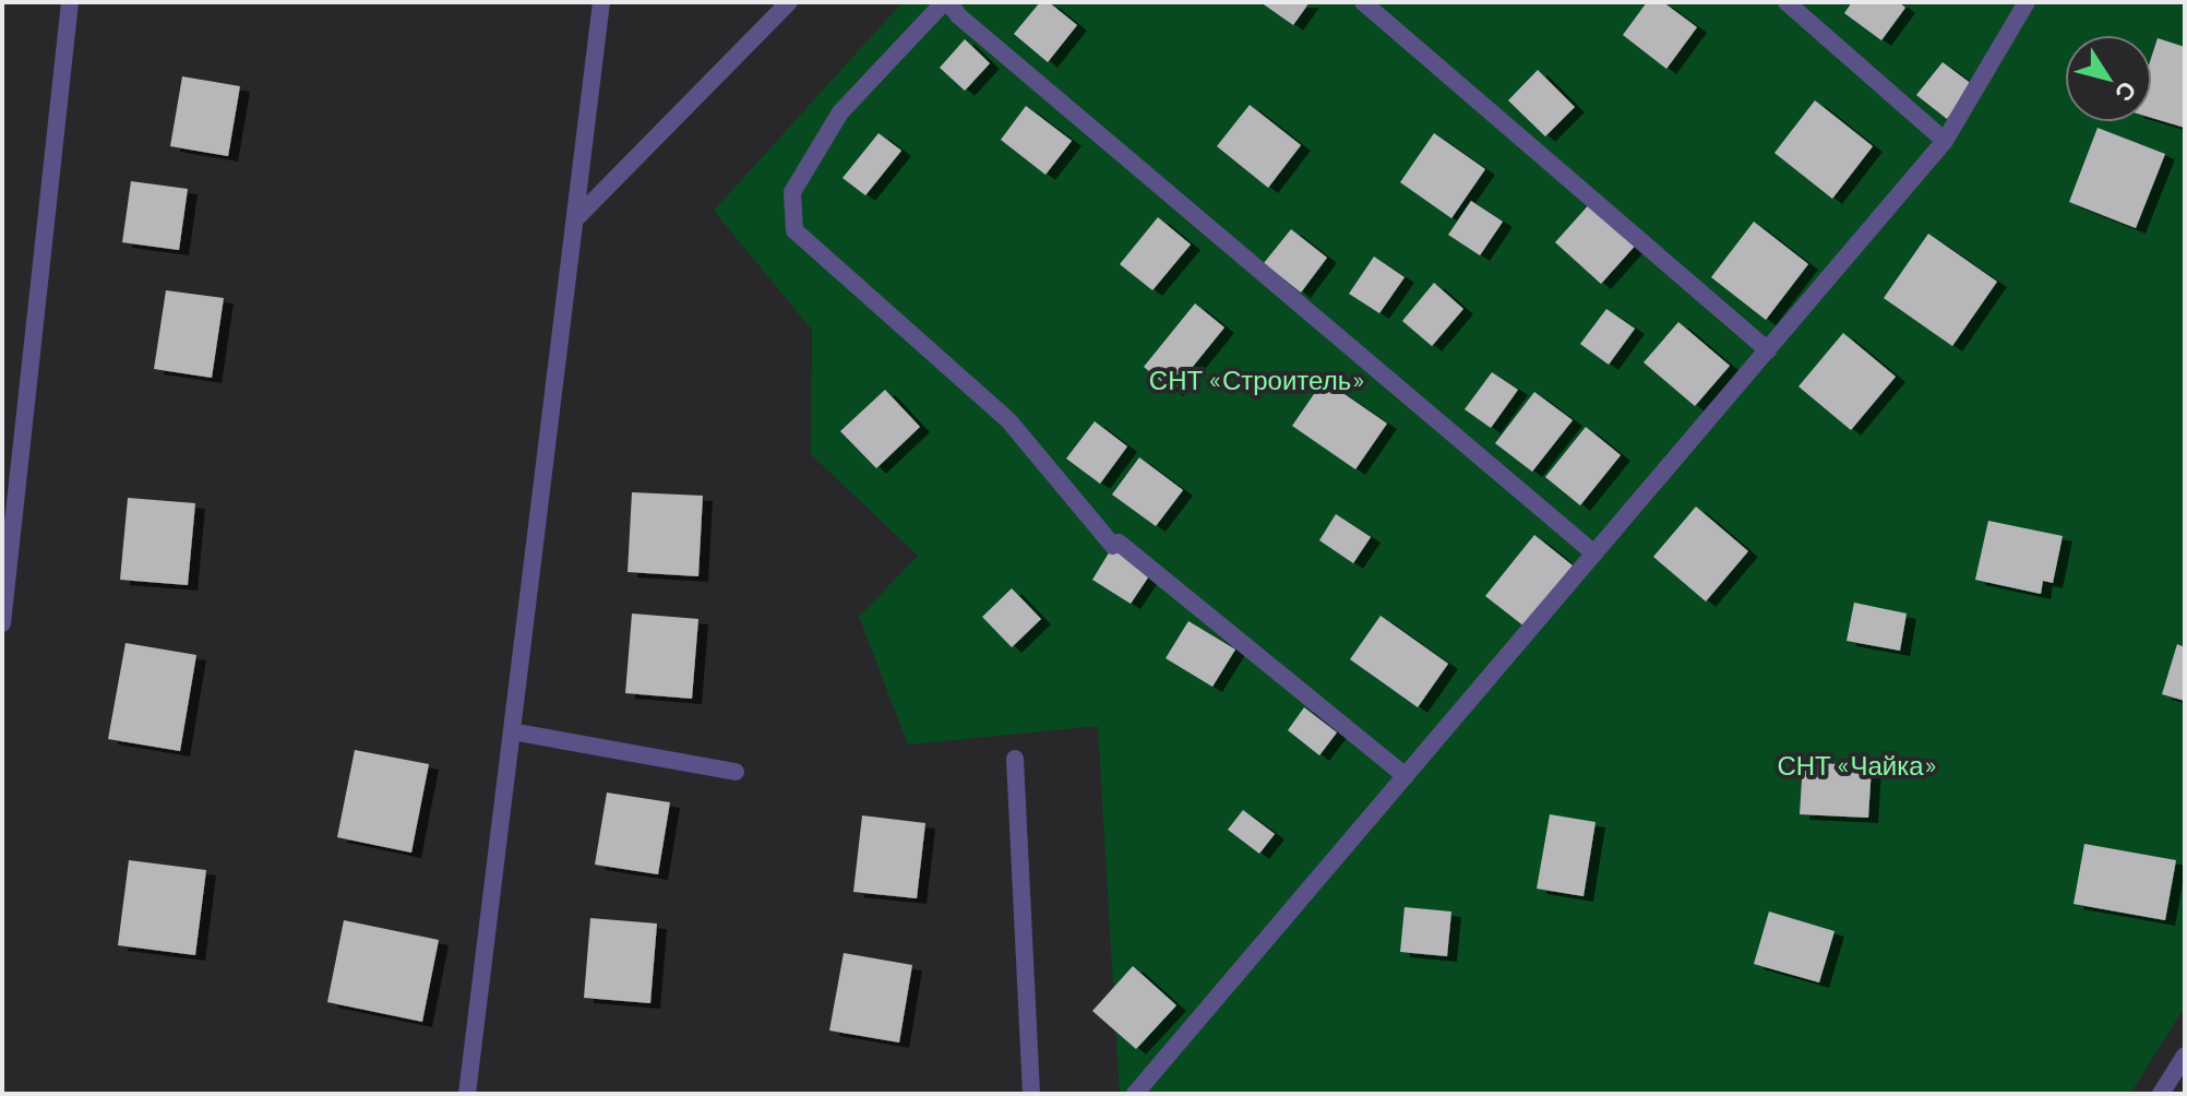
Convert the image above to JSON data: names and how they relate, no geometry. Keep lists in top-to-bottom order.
{
  "parks": ["СНТ «Строитель»", "СНТ «Чайка»"],
  "north": "bottom right"
}
